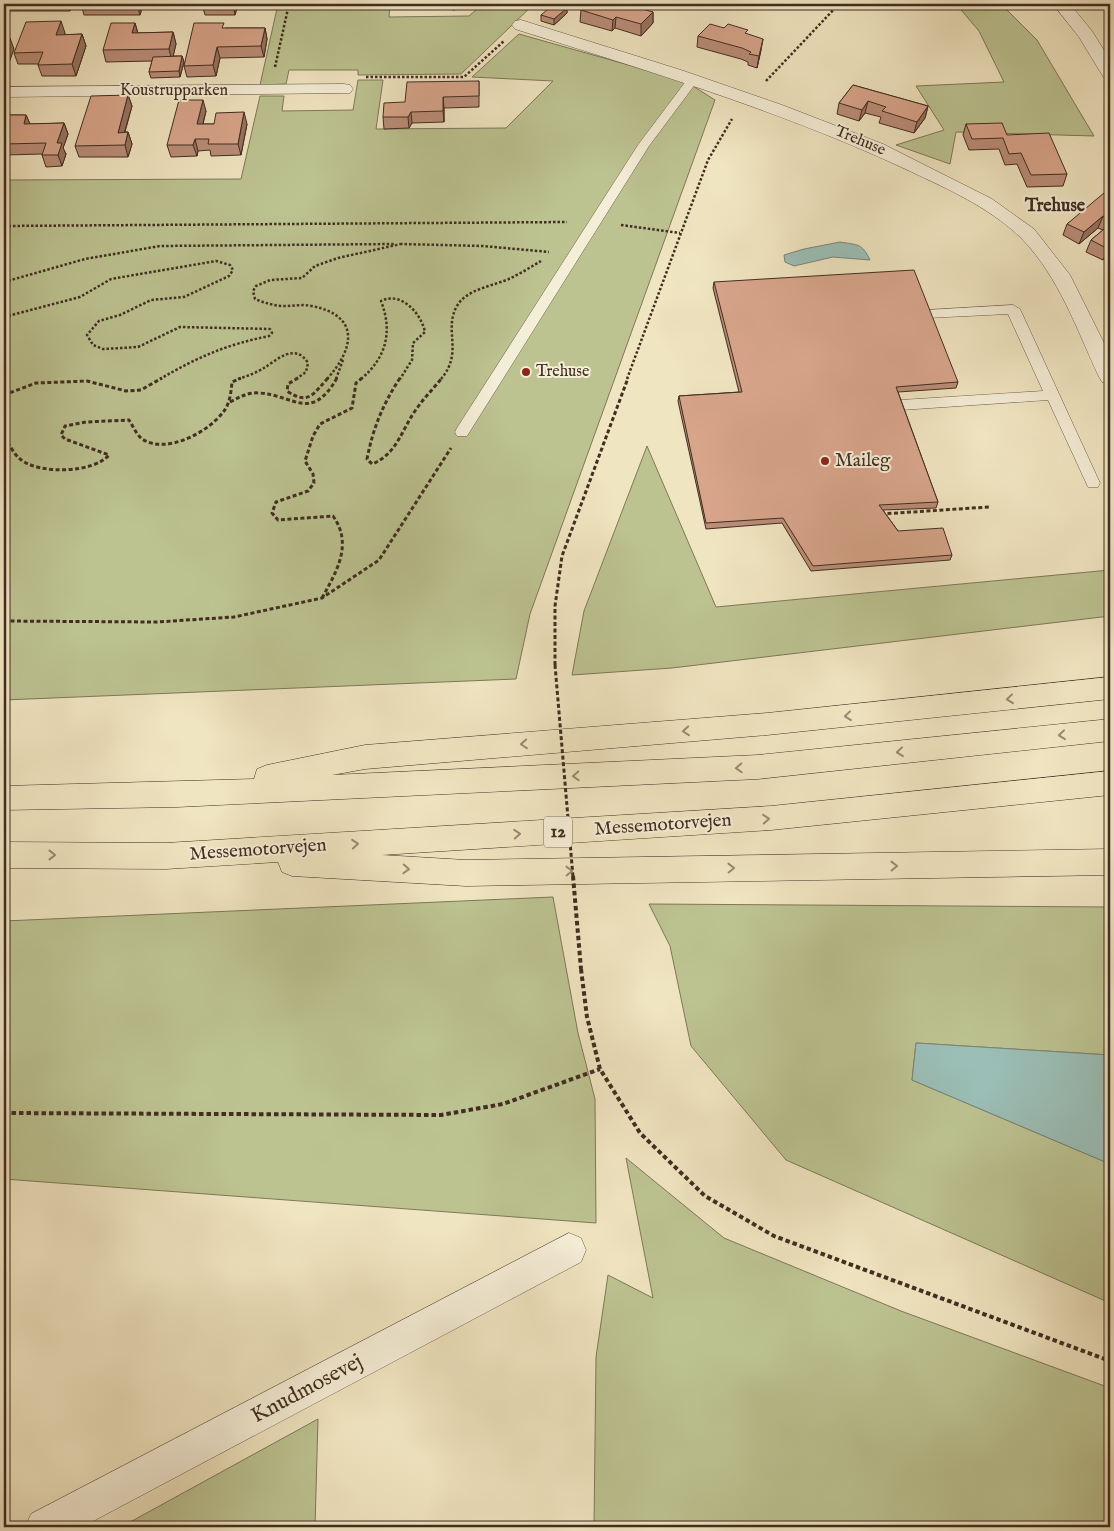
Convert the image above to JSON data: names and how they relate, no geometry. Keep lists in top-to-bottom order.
{
  "streets": {
    "highway": ["Messemotorvejen", "12"],
    "street": ["Koustrupparken", "Trehuse", "Knudmosevej"]
  },
  "districts": ["Trehuse"],
  "places": ["Trehuse", "Maileg"]
}
